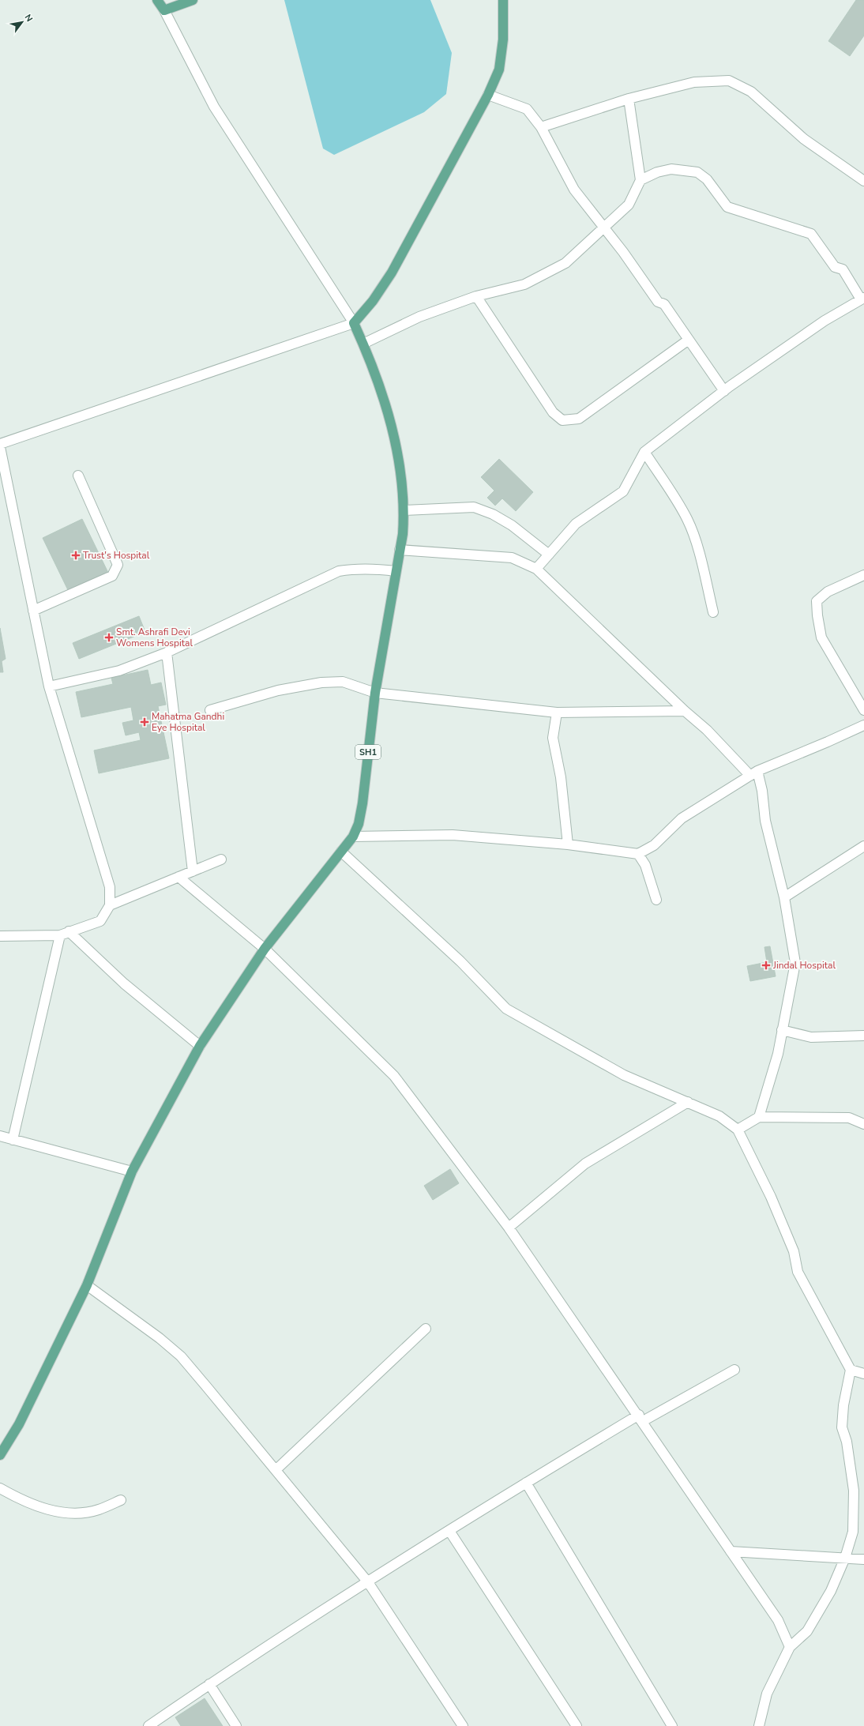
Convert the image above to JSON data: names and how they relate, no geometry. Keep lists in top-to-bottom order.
{
  "streets": {
    "main road": ["SH1"]
  },
  "places": {
    "health": [
      "Trust's Hospital",
      "Smt. Ashrafi Devi Womens Hospital",
      "Mahatma Gandhi Eye Hospital",
      "Jindal Hospital"
    ]
  },
  "north": "top right"
}
